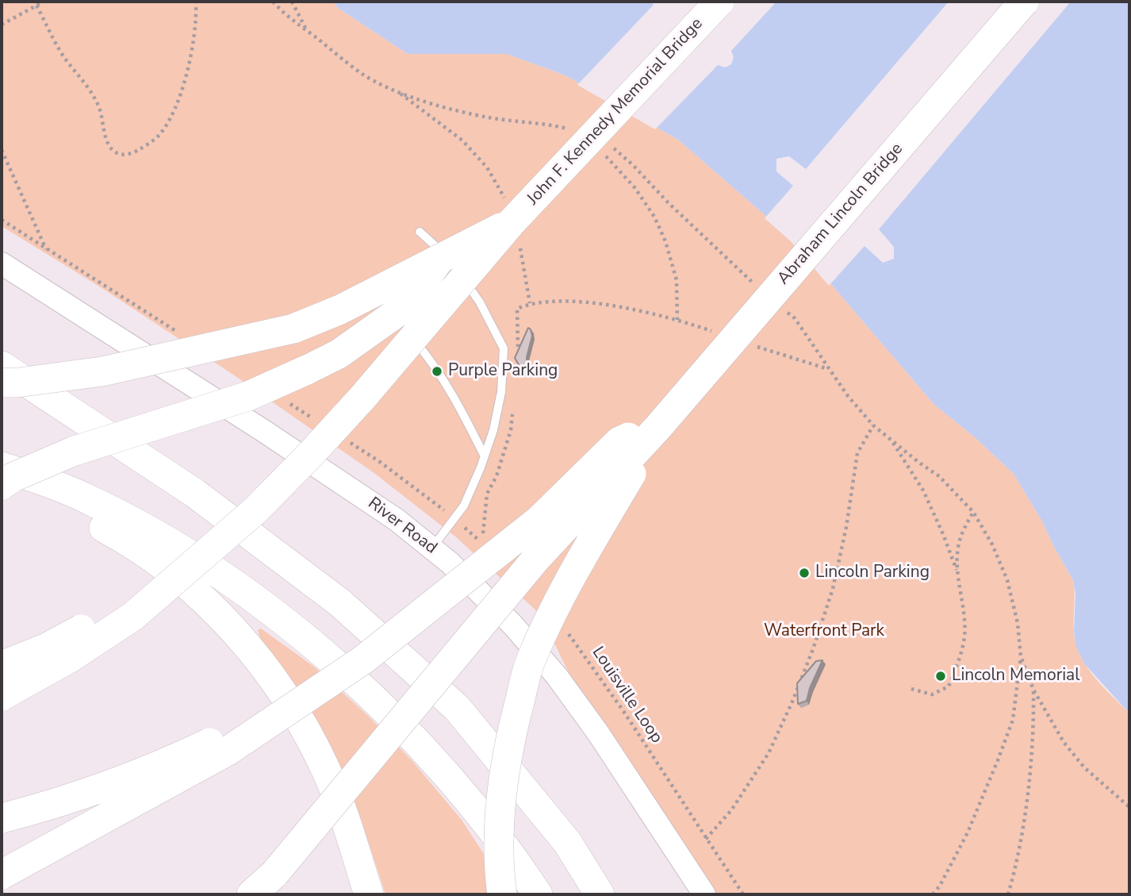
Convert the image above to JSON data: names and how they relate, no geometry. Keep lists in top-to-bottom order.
{
  "streets": {
    "highway": ["John F. Kennedy Memorial Bridge", "Abraham Lincoln Bridge"],
    "street": ["River Road"],
    "path": ["Louisville Loop"]
  },
  "parks": ["Waterfront Park"],
  "places": ["Purple Parking", "Lincoln Parking", "Lincoln Memorial"]
}
